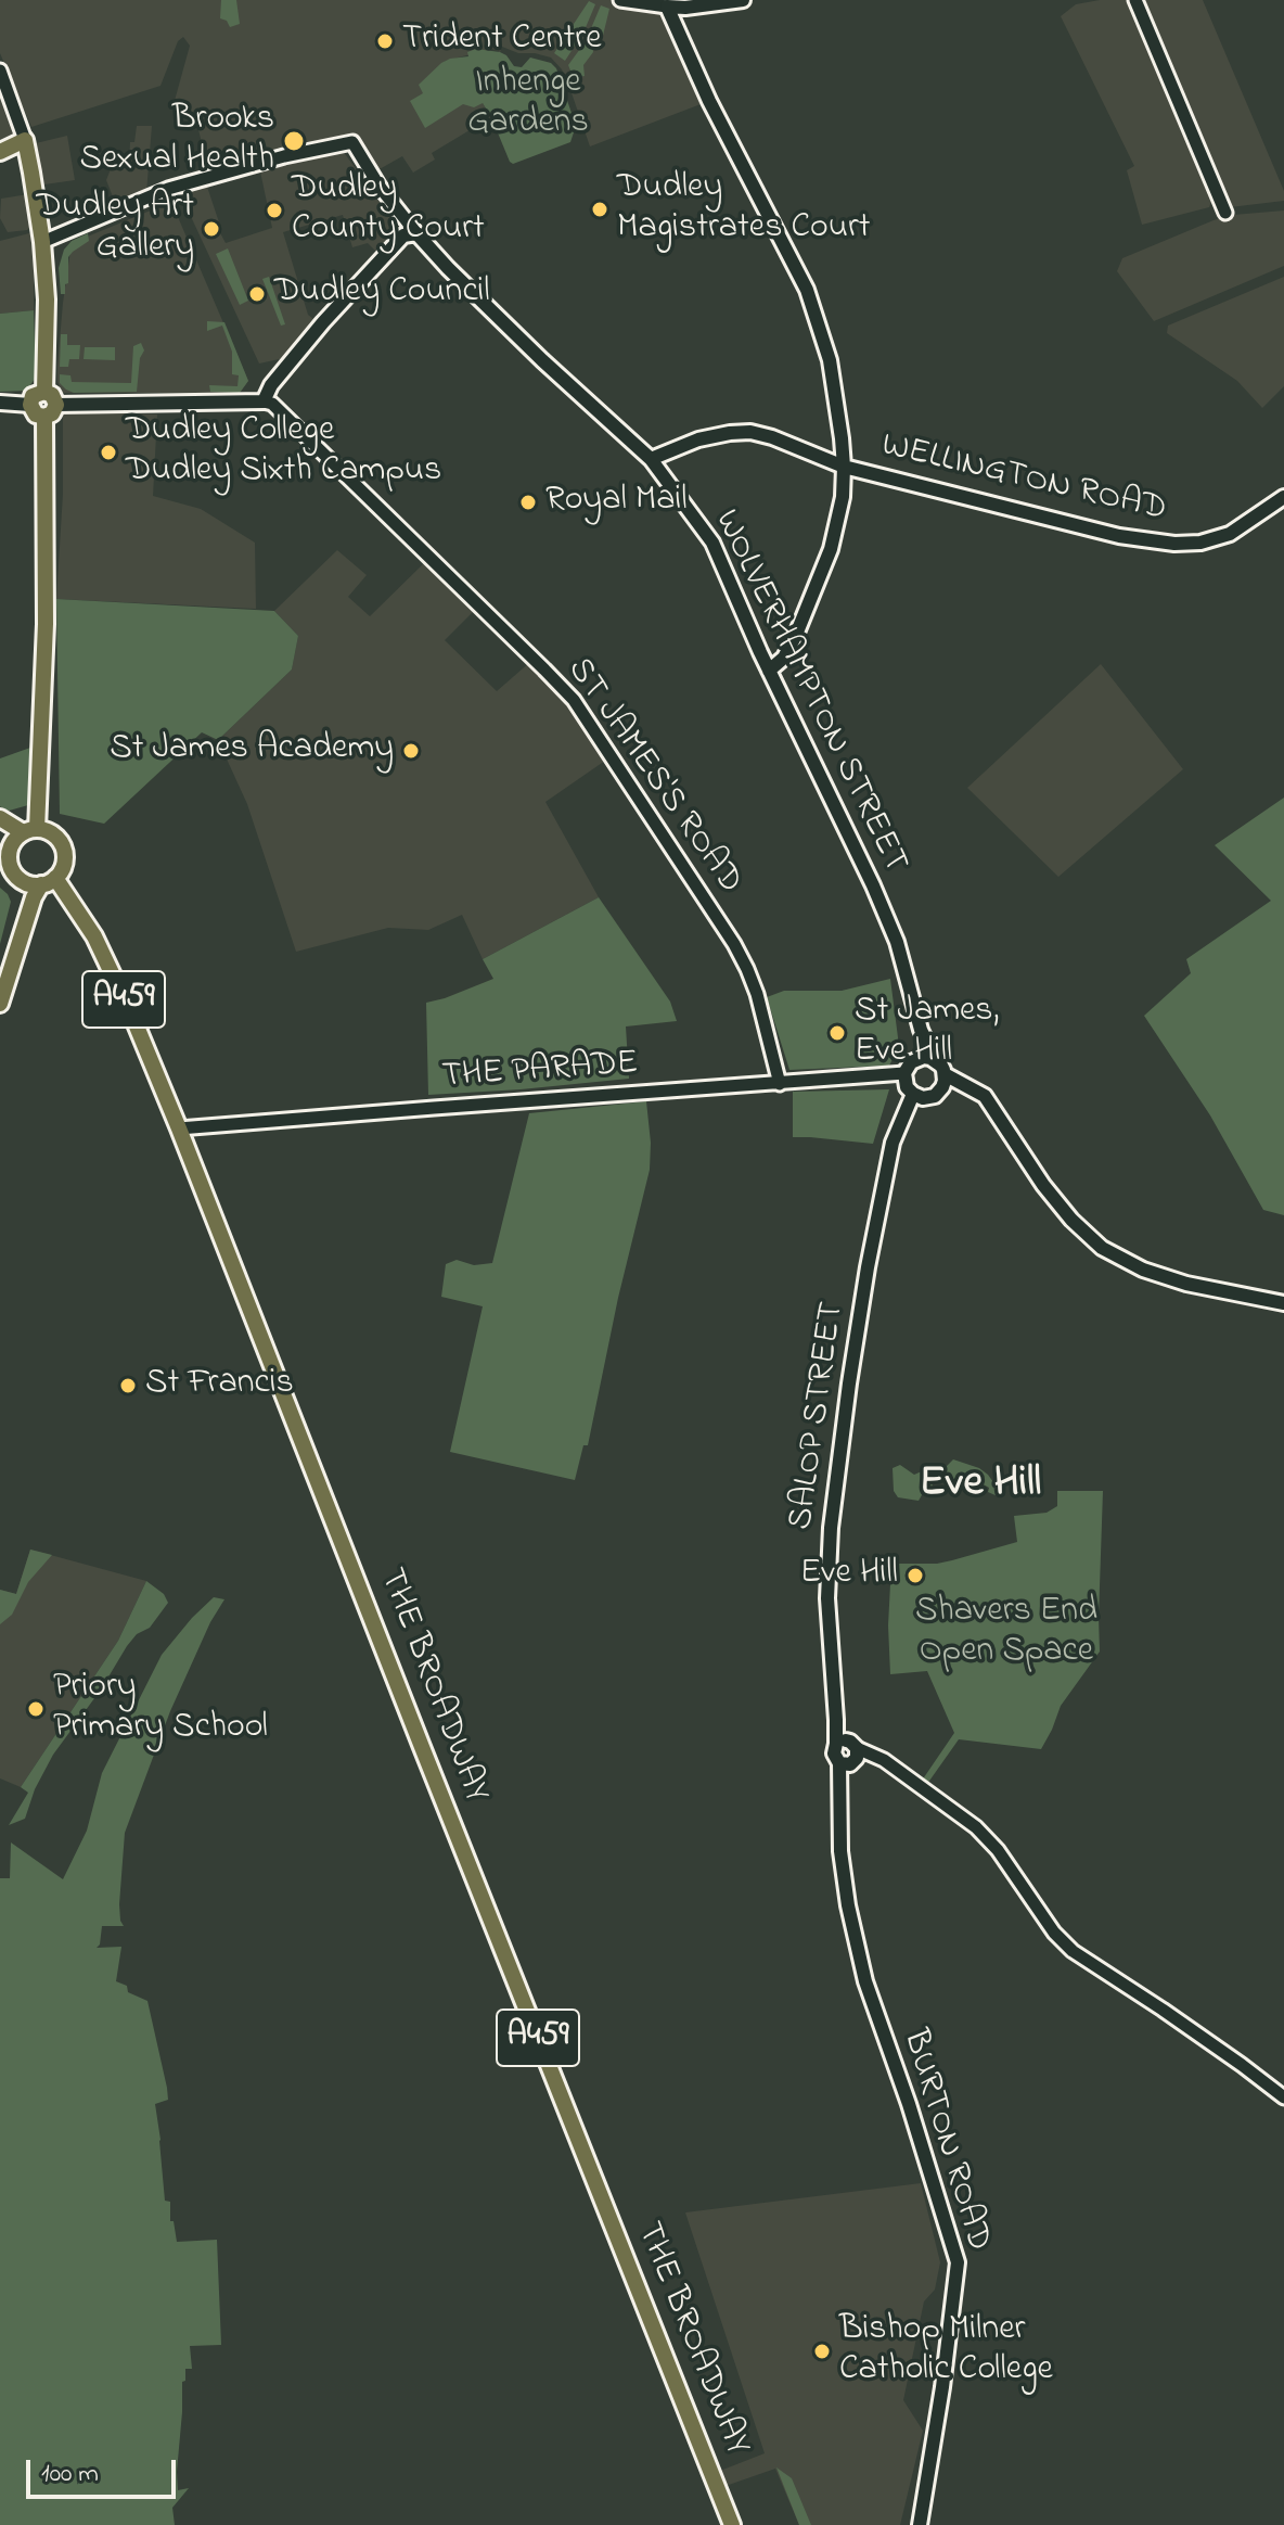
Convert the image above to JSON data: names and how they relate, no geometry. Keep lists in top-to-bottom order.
{
  "streets": {
    "main road": [
      "WELLINGTON ROAD",
      "WOLVERHAMPTON STREET",
      "A459",
      "SALOP STREET",
      "THE BROADWAY",
      "BURTON ROAD"
    ],
    "street": ["ST JAMES'S ROAD", "THE PARADE"]
  },
  "crossings": [
    ["WELLINGTON ROAD", "WOLVERHAMPTON STREET"],
    ["WOLVERHAMPTON STREET", "THE PARADE"],
    ["WOLVERHAMPTON STREET", "SALOP STREET"],
    ["ST JAMES'S ROAD", "THE PARADE"],
    ["THE PARADE", "SALOP STREET"],
    ["THE PARADE", "THE BROADWAY"],
    ["SALOP STREET", "BURTON ROAD"]
  ],
  "districts": ["Eve Hill"],
  "parks": ["Inhenge Gardens", "Shavers End Open Space"],
  "places": [
    "Trident Centre",
    "Brooks Sexual Health",
    "Dudley Magistrates Court",
    "Dudley County Court",
    "Dudley Art Gallery",
    "Dudley Council",
    "Dudley College Dudley Sixth Campus",
    "Royal Mail",
    "St James Academy",
    "St James, Eve Hill",
    "St Francis",
    "Eve Hill",
    "Priory Primary School",
    "Bishop Milner Catholic College"
  ],
  "scale_bar": "100 m"
}
